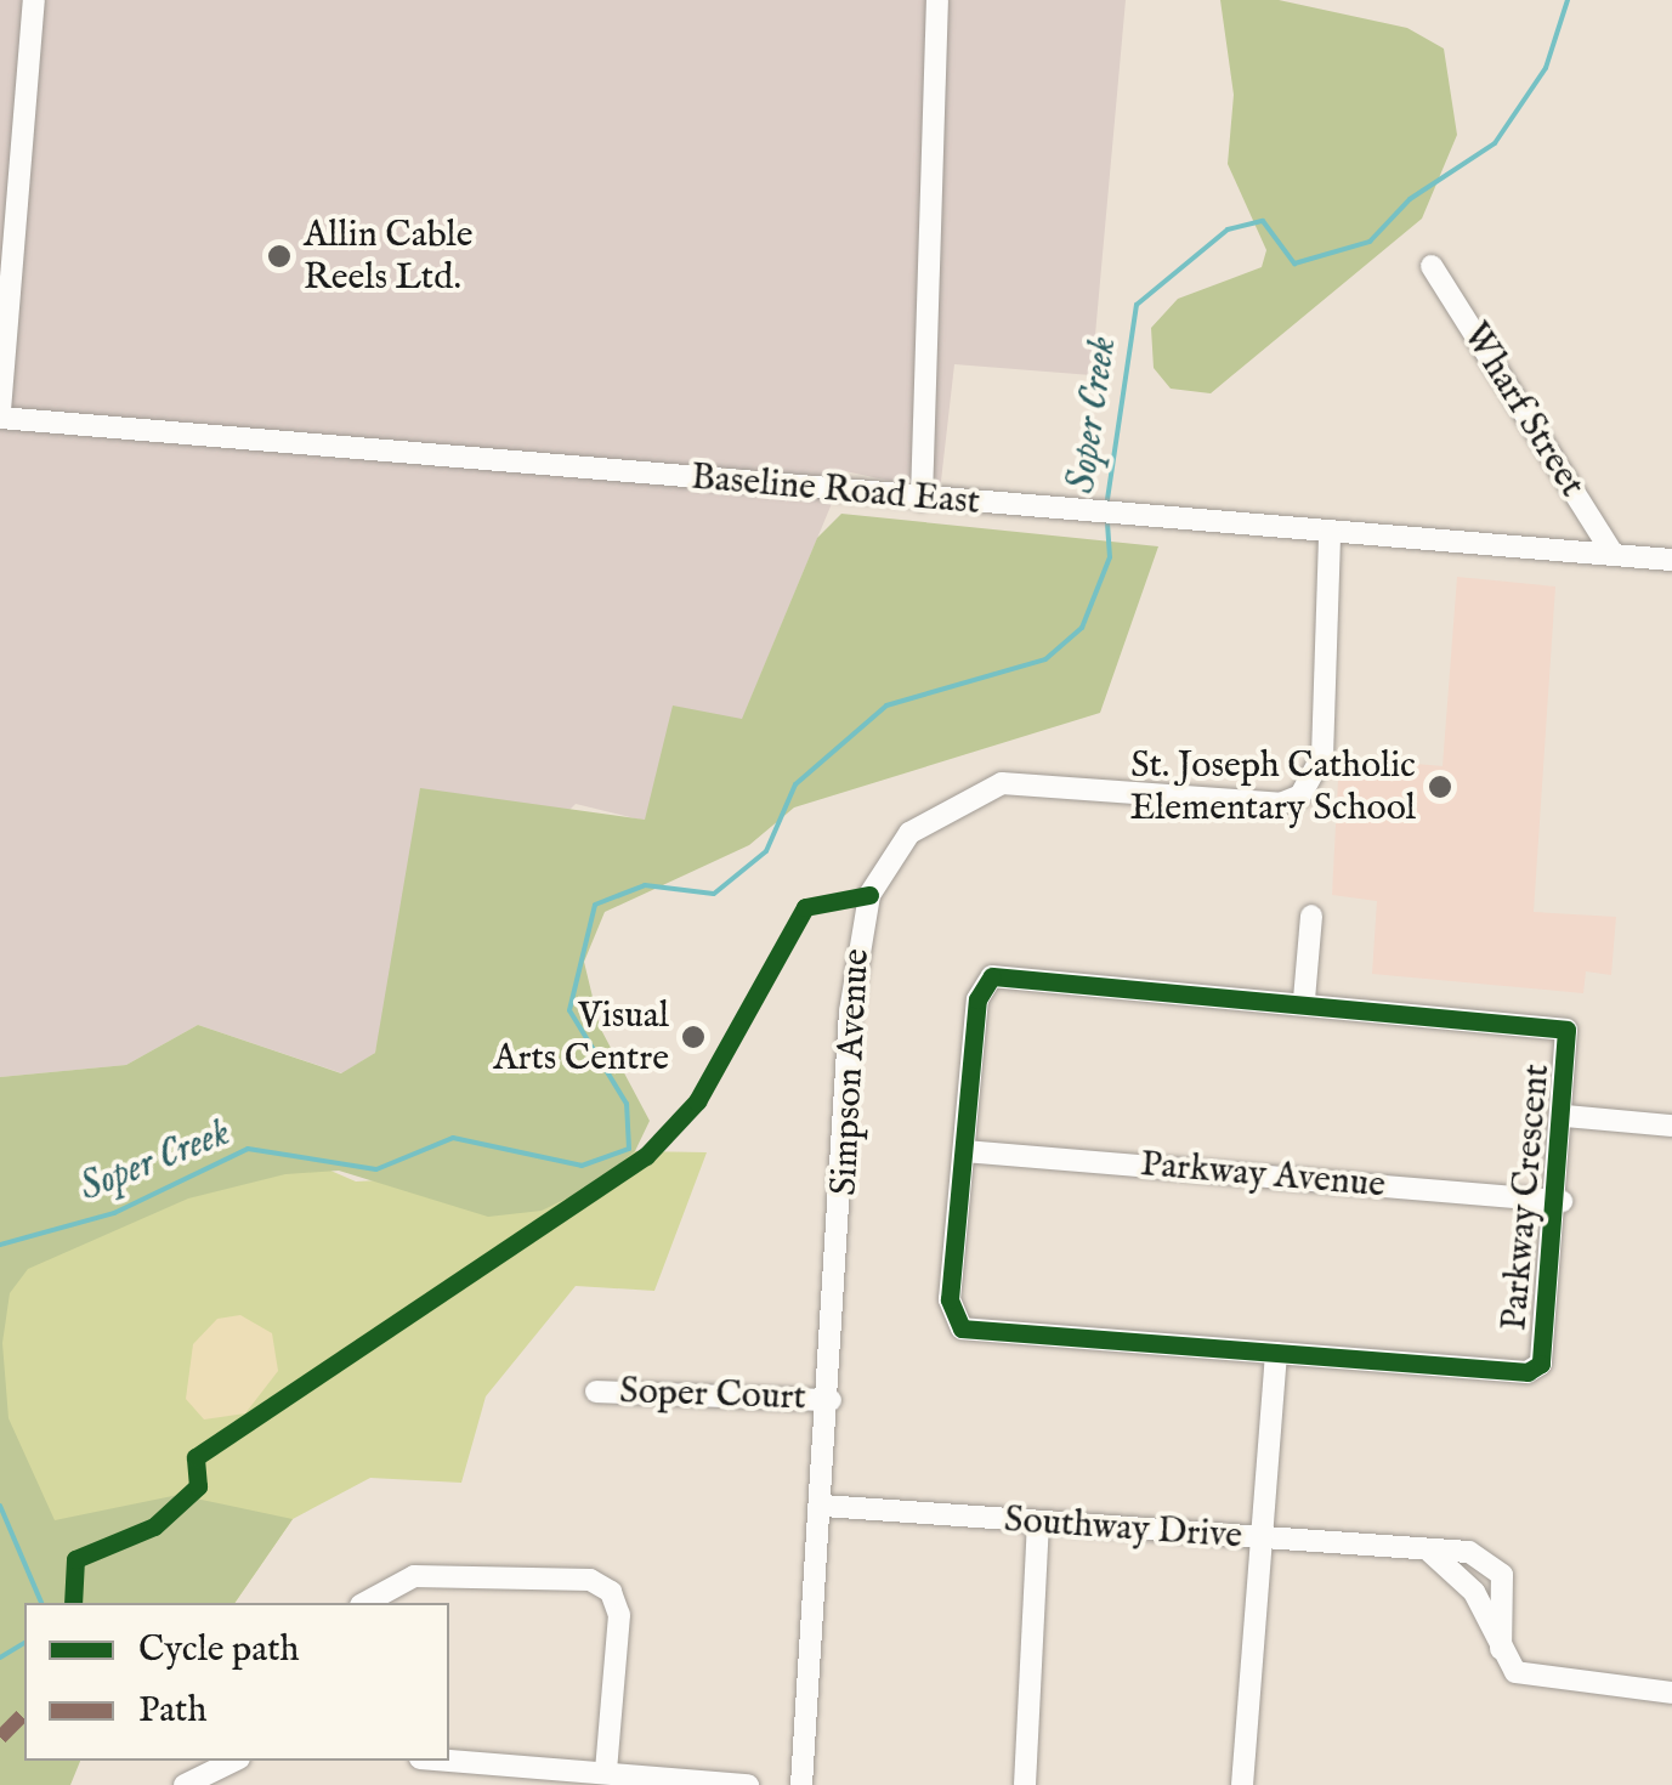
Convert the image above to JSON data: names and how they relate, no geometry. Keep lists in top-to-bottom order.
{
  "streets": {
    "street": [
      "Wharf Street",
      "Baseline Road East",
      "Simpson Avenue",
      "Parkway Avenue",
      "Parkway Crescent",
      "Soper Court",
      "Southway Drive"
    ]
  },
  "crossings": [
    ["Wharf Street", "Baseline Road East"],
    ["Baseline Road East", "Simpson Avenue"],
    ["Simpson Avenue", "Soper Court"],
    ["Simpson Avenue", "Southway Drive"],
    ["Parkway Avenue", "Parkway Crescent"]
  ],
  "water": ["Soper Creek"],
  "places": ["Allin Cable Reels Ltd.", "St. Joseph Catholic Elementary School", "Visual Arts Centre"],
  "legend": ["Cycle path", "Path"]
}
